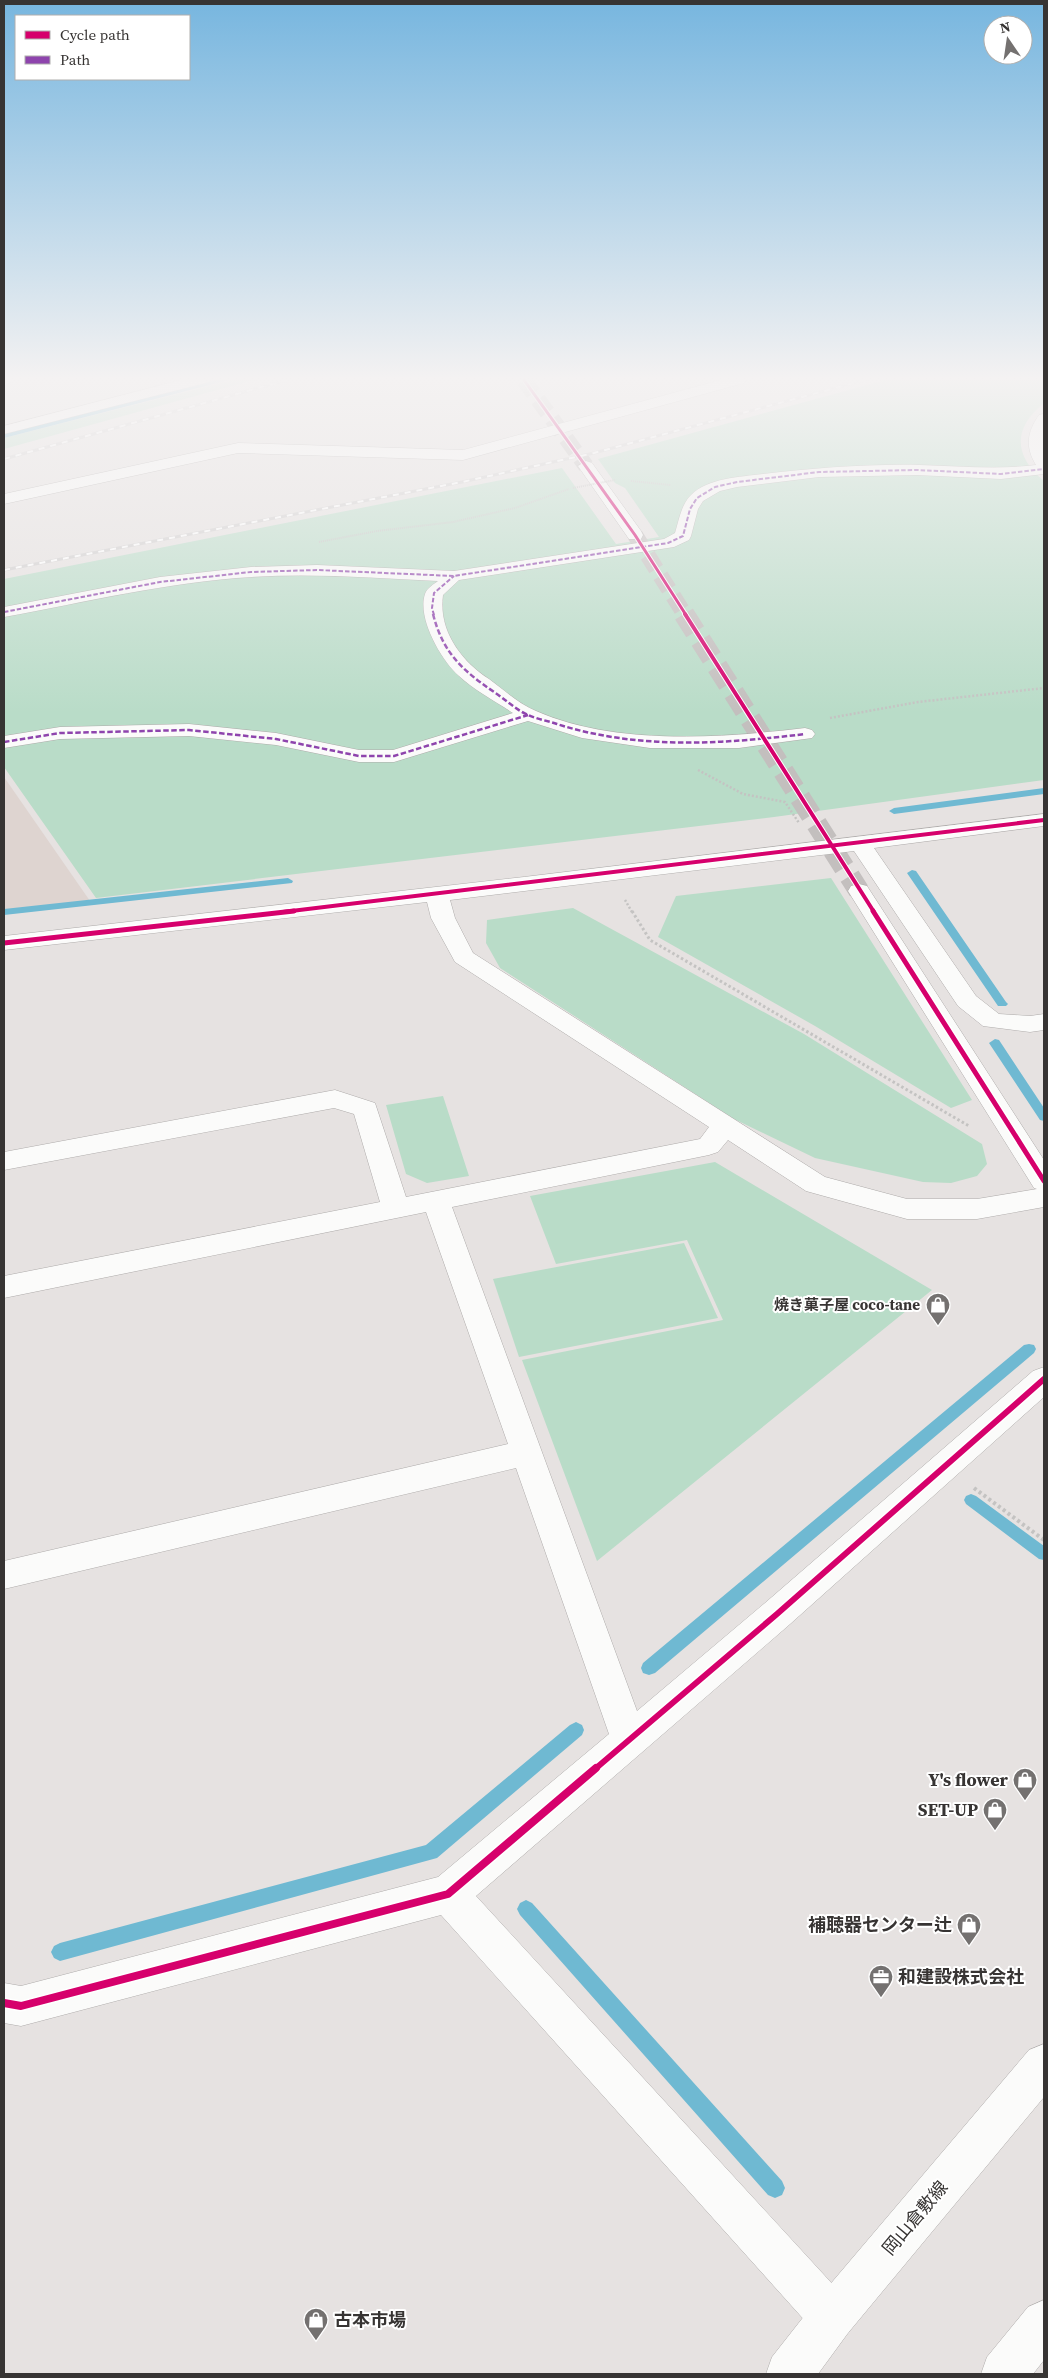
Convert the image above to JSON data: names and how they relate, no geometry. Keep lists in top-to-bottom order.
{
  "streets": {
    "street": ["岡山倉敷線"]
  },
  "places": {
    "shop": [
      "焼き菓子屋 coco-tane",
      "Y's flower",
      "SET-UP",
      "補聴器センター辻",
      "古本市場"
    ],
    "office": ["和建設株式会社"]
  },
  "legend": ["Cycle path", "Path"],
  "north": "top"
}
